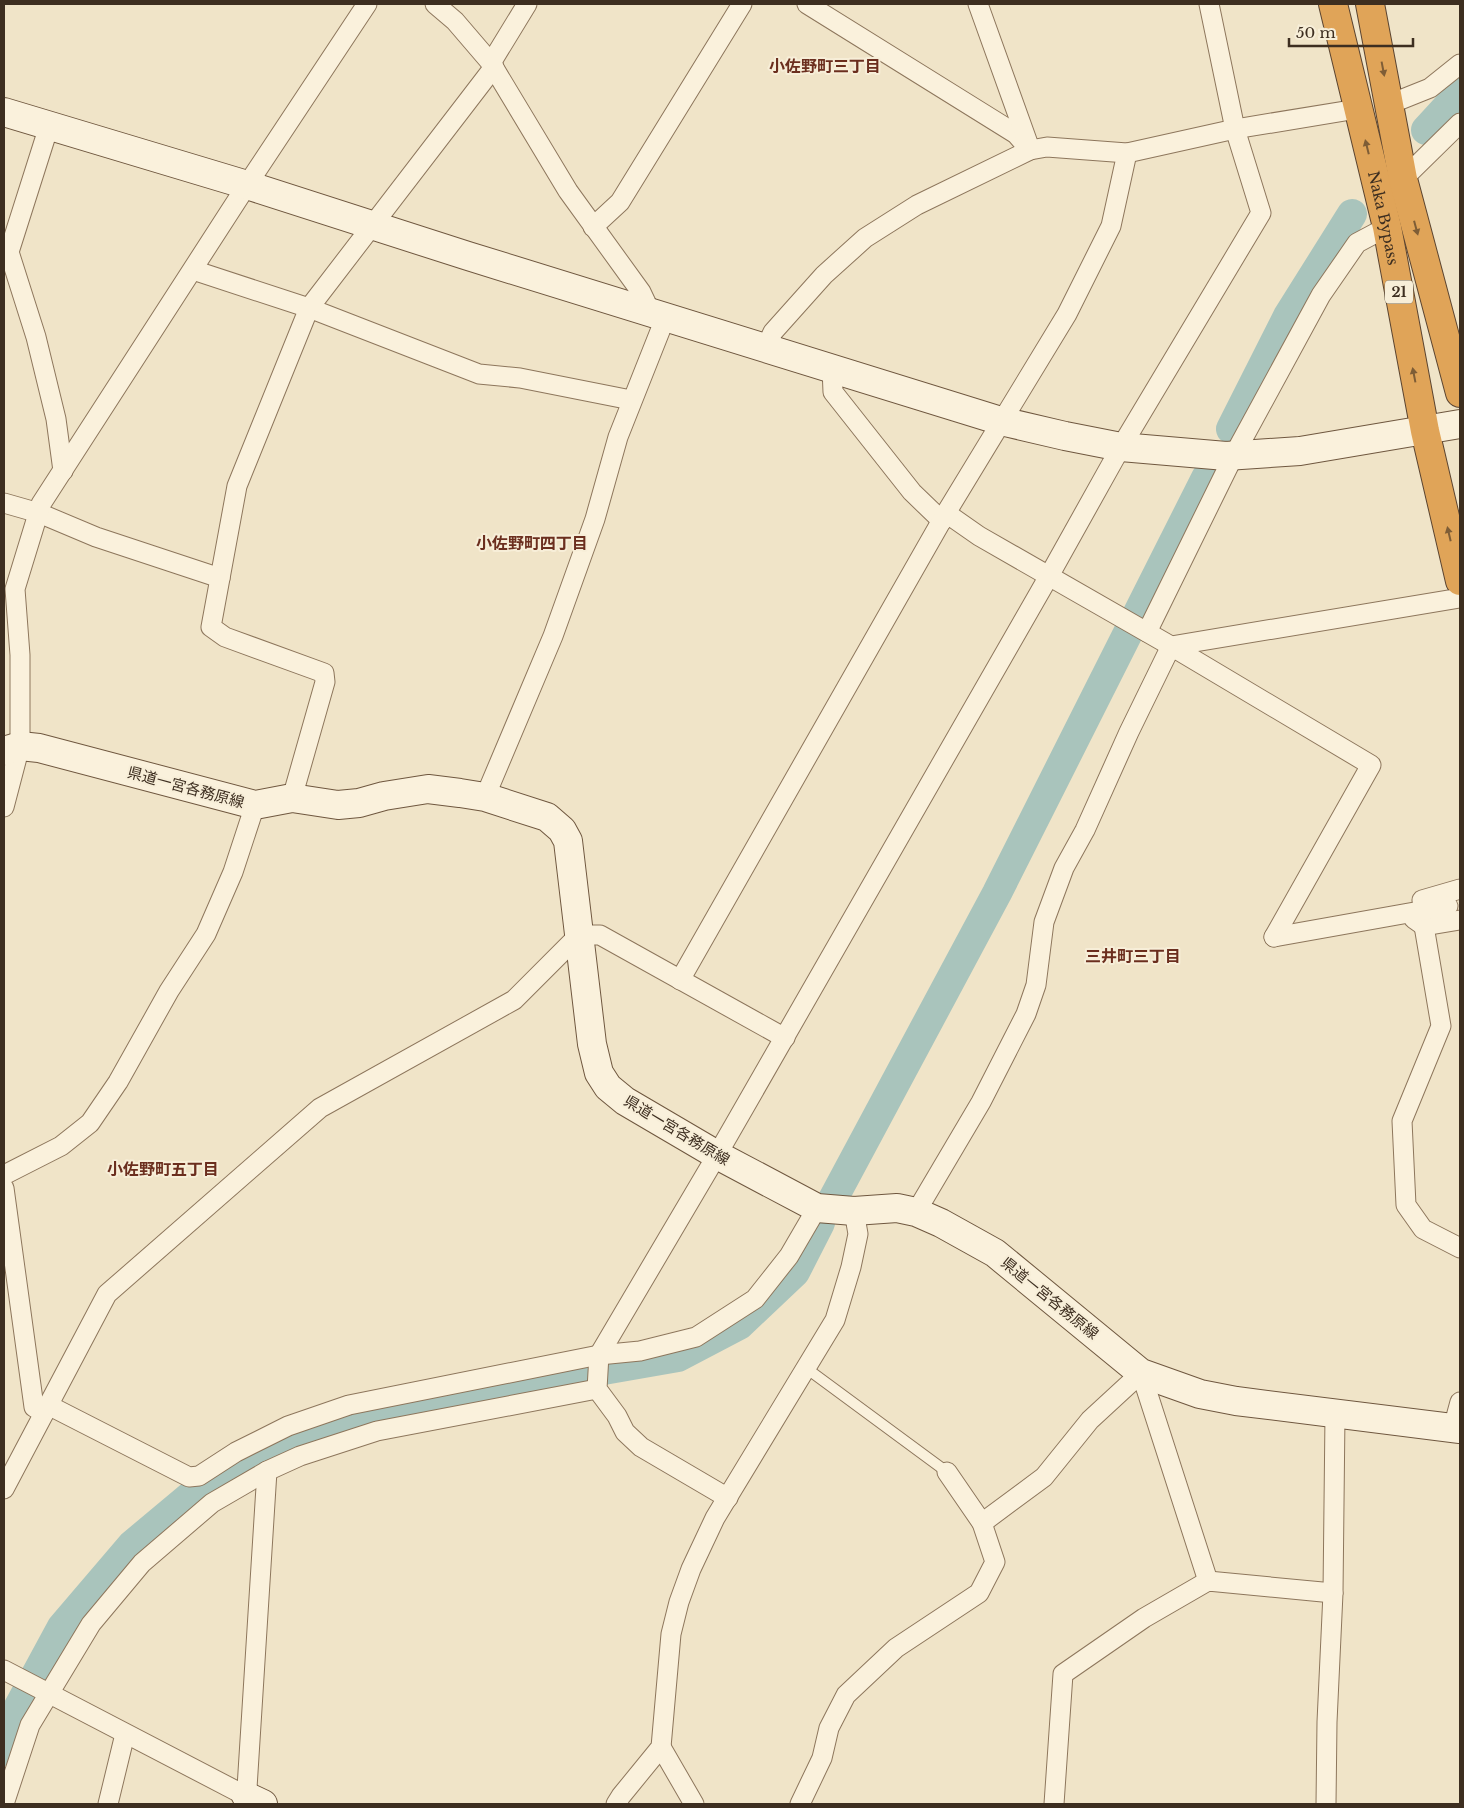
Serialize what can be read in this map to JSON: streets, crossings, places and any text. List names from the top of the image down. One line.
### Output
{"streets":{"highway":["Naka Bypass","21"],"main road":["県道一宮各務原線"]},"districts":["小佐野町三丁目","小佐野町四丁目","三井町三丁目","小佐野町五丁目"],"scale_bar":"50 m"}
